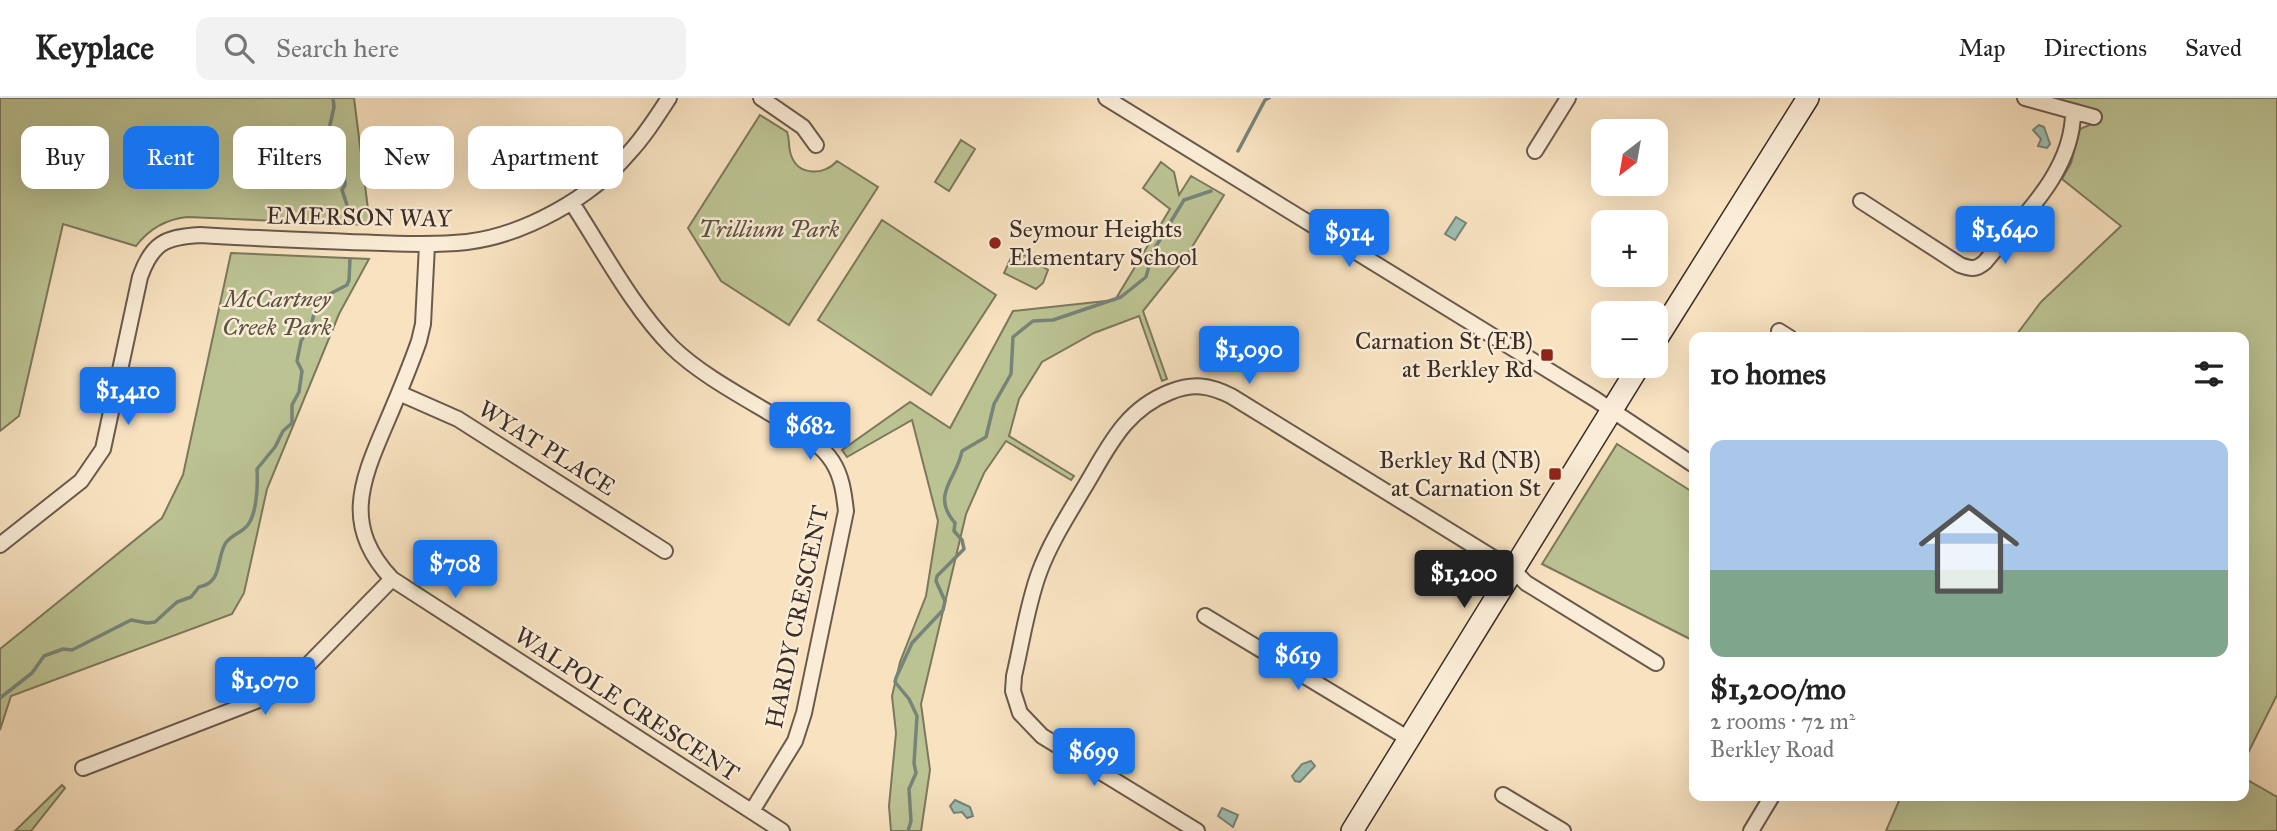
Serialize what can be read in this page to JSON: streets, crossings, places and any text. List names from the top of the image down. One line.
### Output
{"streets":{"street":["EMERSON WAY","WYAT PLACE","HARDY CRESCENT","WALPOLE CRESCENT"]},"crossings":[["EMERSON WAY","HARDY CRESCENT"],["EMERSON WAY","WALPOLE CRESCENT"],["WYAT PLACE","WALPOLE CRESCENT"],["HARDY CRESCENT","WALPOLE CRESCENT"]],"parks":["Trillium Park","McCartney Creek Park"],"places":{"other":["Seymour Heights Elementary School"],"transit":["Carnation St (EB) at Berkley Rd","Berkley Rd (NB) at Carnation St"]},"north":"bottom left","page":{"header":"Keyplace","search":"Search here","nav":["Map","Directions","Saved"],"map_buttons":["+","−"],"chip":["Buy","Rent","Filters","New","Apartment"],"price":["$1,640","$914","$1,090","$1,410","$682","$708","$1,200","$619","$1,070","$699"],"heading":"10 homes","list":[{"name":"$1,200/mo","note":"2 rooms · 72 m² · Berkley Road"}]}}
